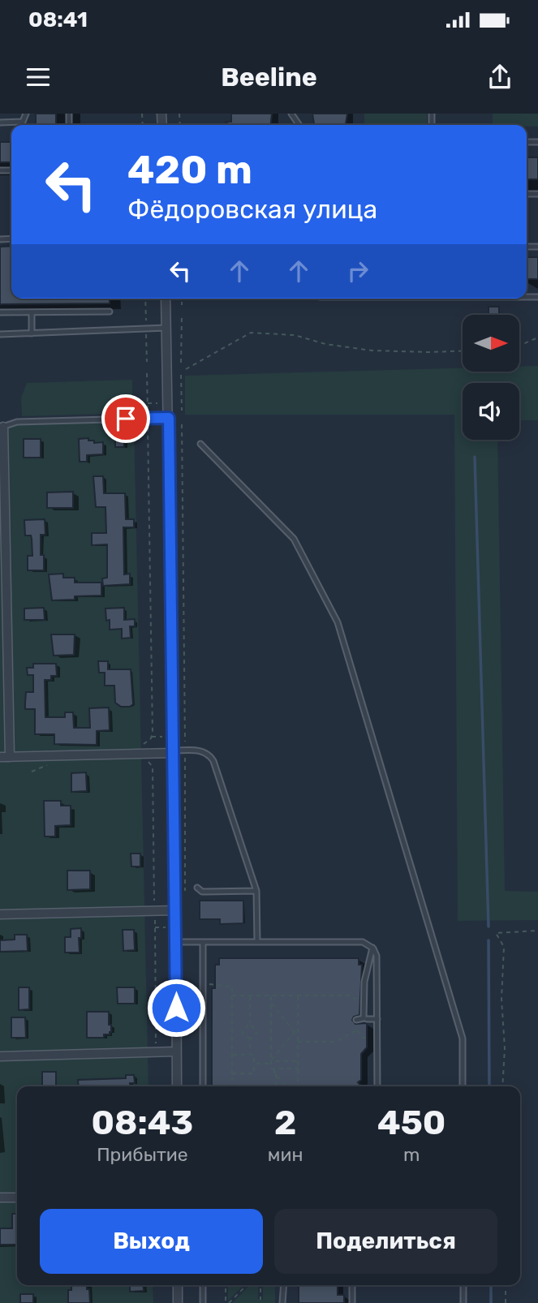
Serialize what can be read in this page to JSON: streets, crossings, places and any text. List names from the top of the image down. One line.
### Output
{"north":"right","page":{"status":"08:41","header":"Beeline","turn":["420 m","Фёдоровская улица"],"eta":["08:43","Прибытие","2","мин","450","m"],"buttons":["Выход","Поделиться"]}}
